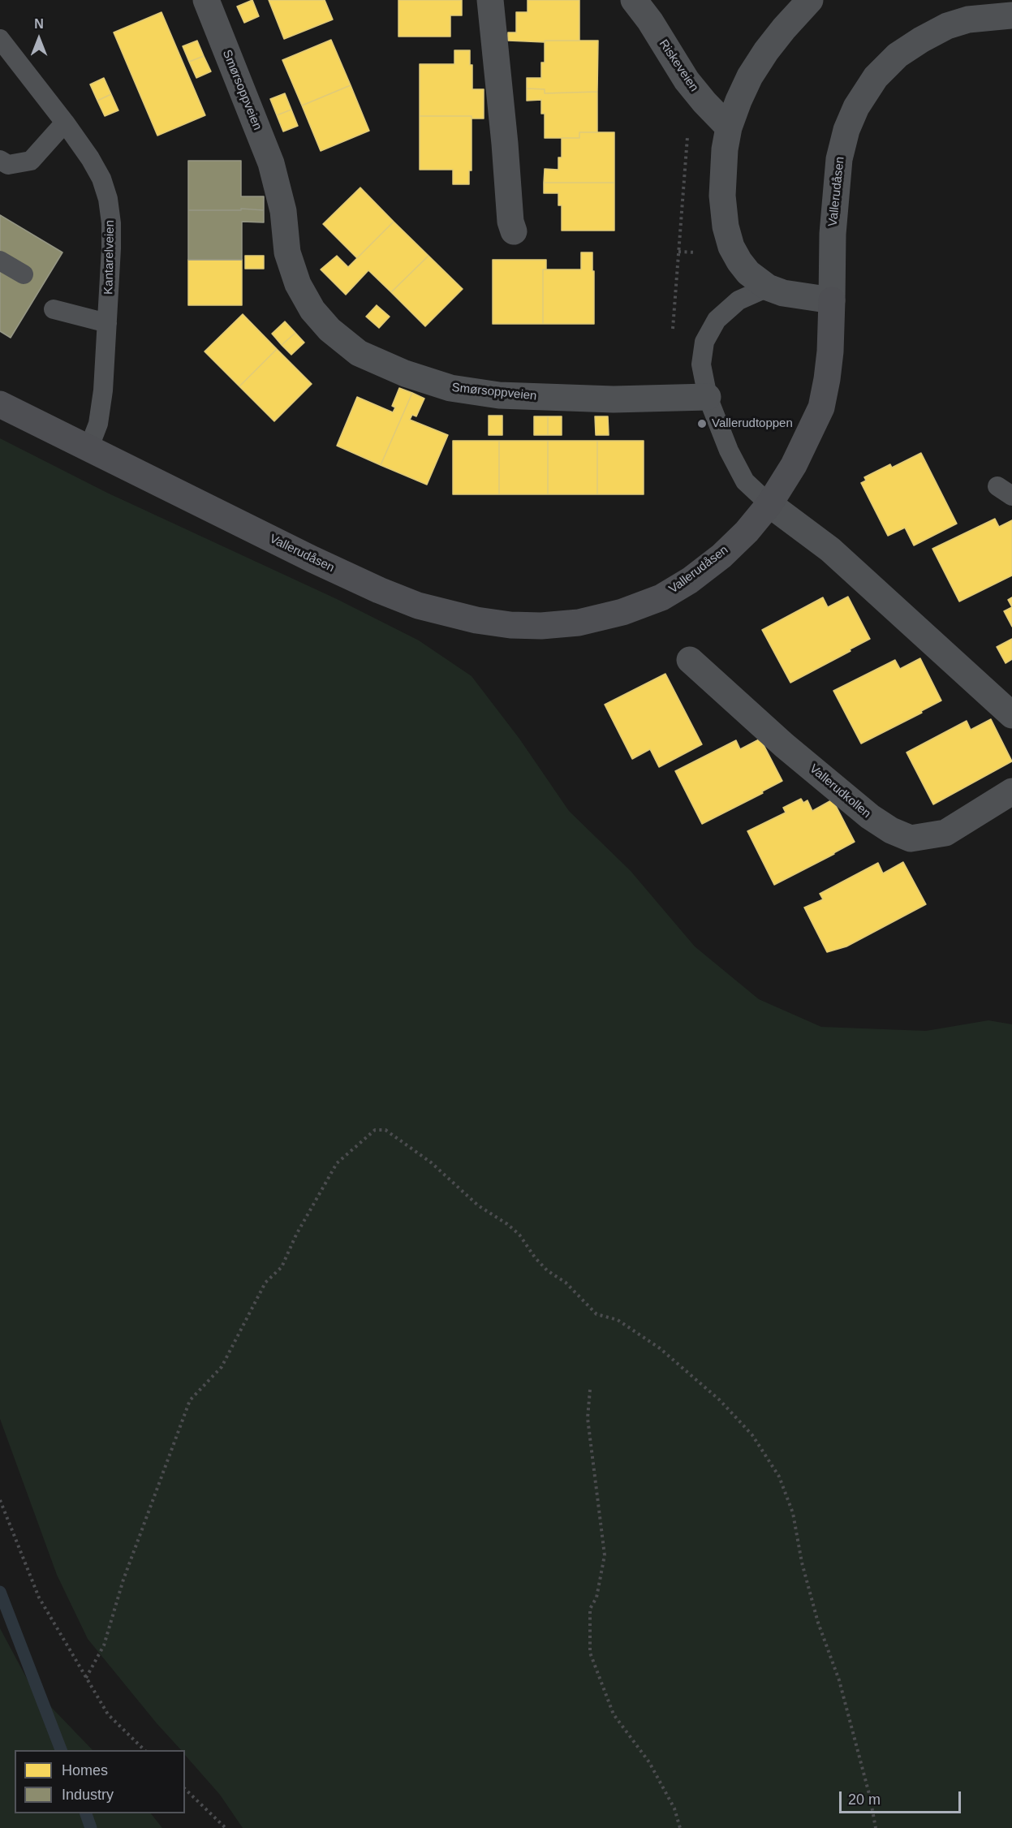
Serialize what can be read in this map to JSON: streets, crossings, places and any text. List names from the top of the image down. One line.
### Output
{"streets":{"street":["Riskeveien","Smørsoppveien","Vallerudåsen","Vallerudkollen"],"lane":["Kantarelveien"]},"crossings":[["Vallerudåsen","Kantarelveien"]],"places":["Vallerudtoppen"],"legend":["Homes","Industry"],"scale_bar":"20 m","north":"top"}
